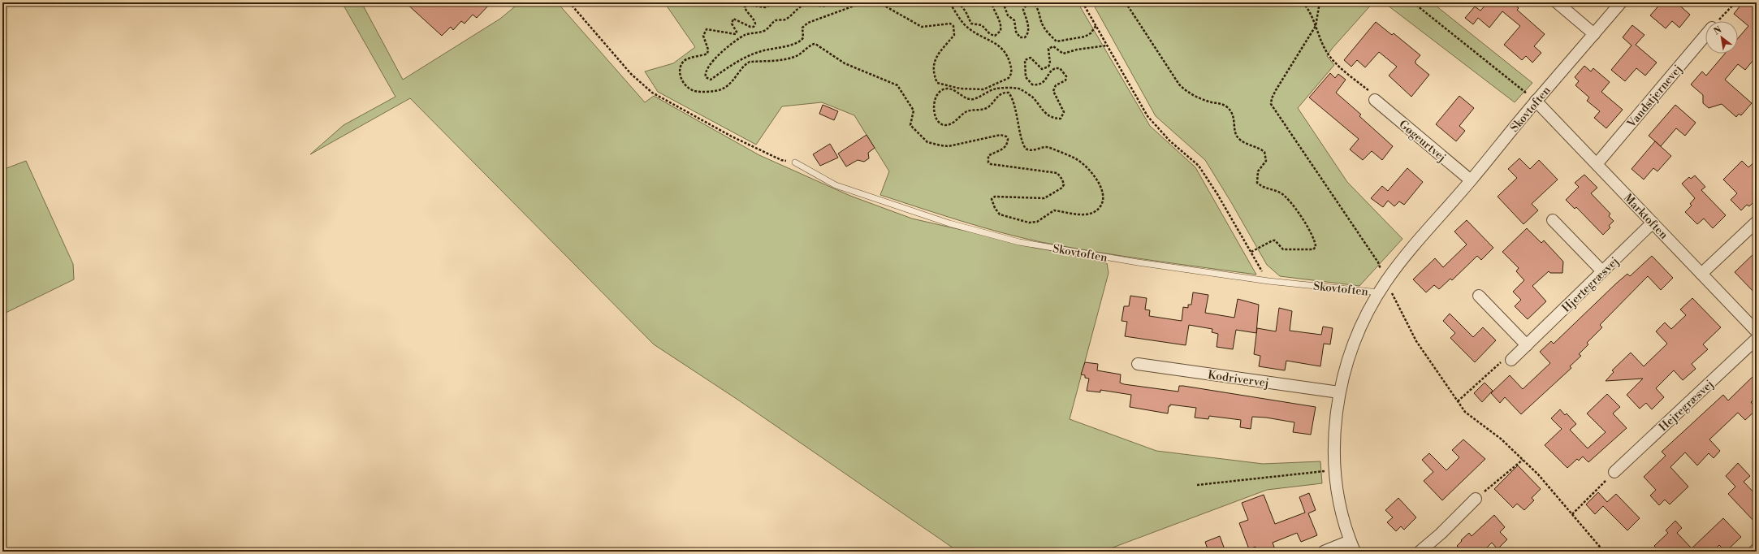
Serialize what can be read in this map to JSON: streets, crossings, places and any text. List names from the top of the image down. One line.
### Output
{"streets":{"street":["Vandstjernevej","Skovtoften","Gøgeurtvej","Marktoften","Hjertegræsvej","Kodrivervej","Hejregræsvej"]},"crossings":[["Vandstjernevej","Marktoften"],["Skovtoften","Gøgeurtvej"],["Skovtoften","Marktoften"],["Skovtoften","Kodrivervej"],["Marktoften","Hjertegræsvej"]],"north":"top left"}
